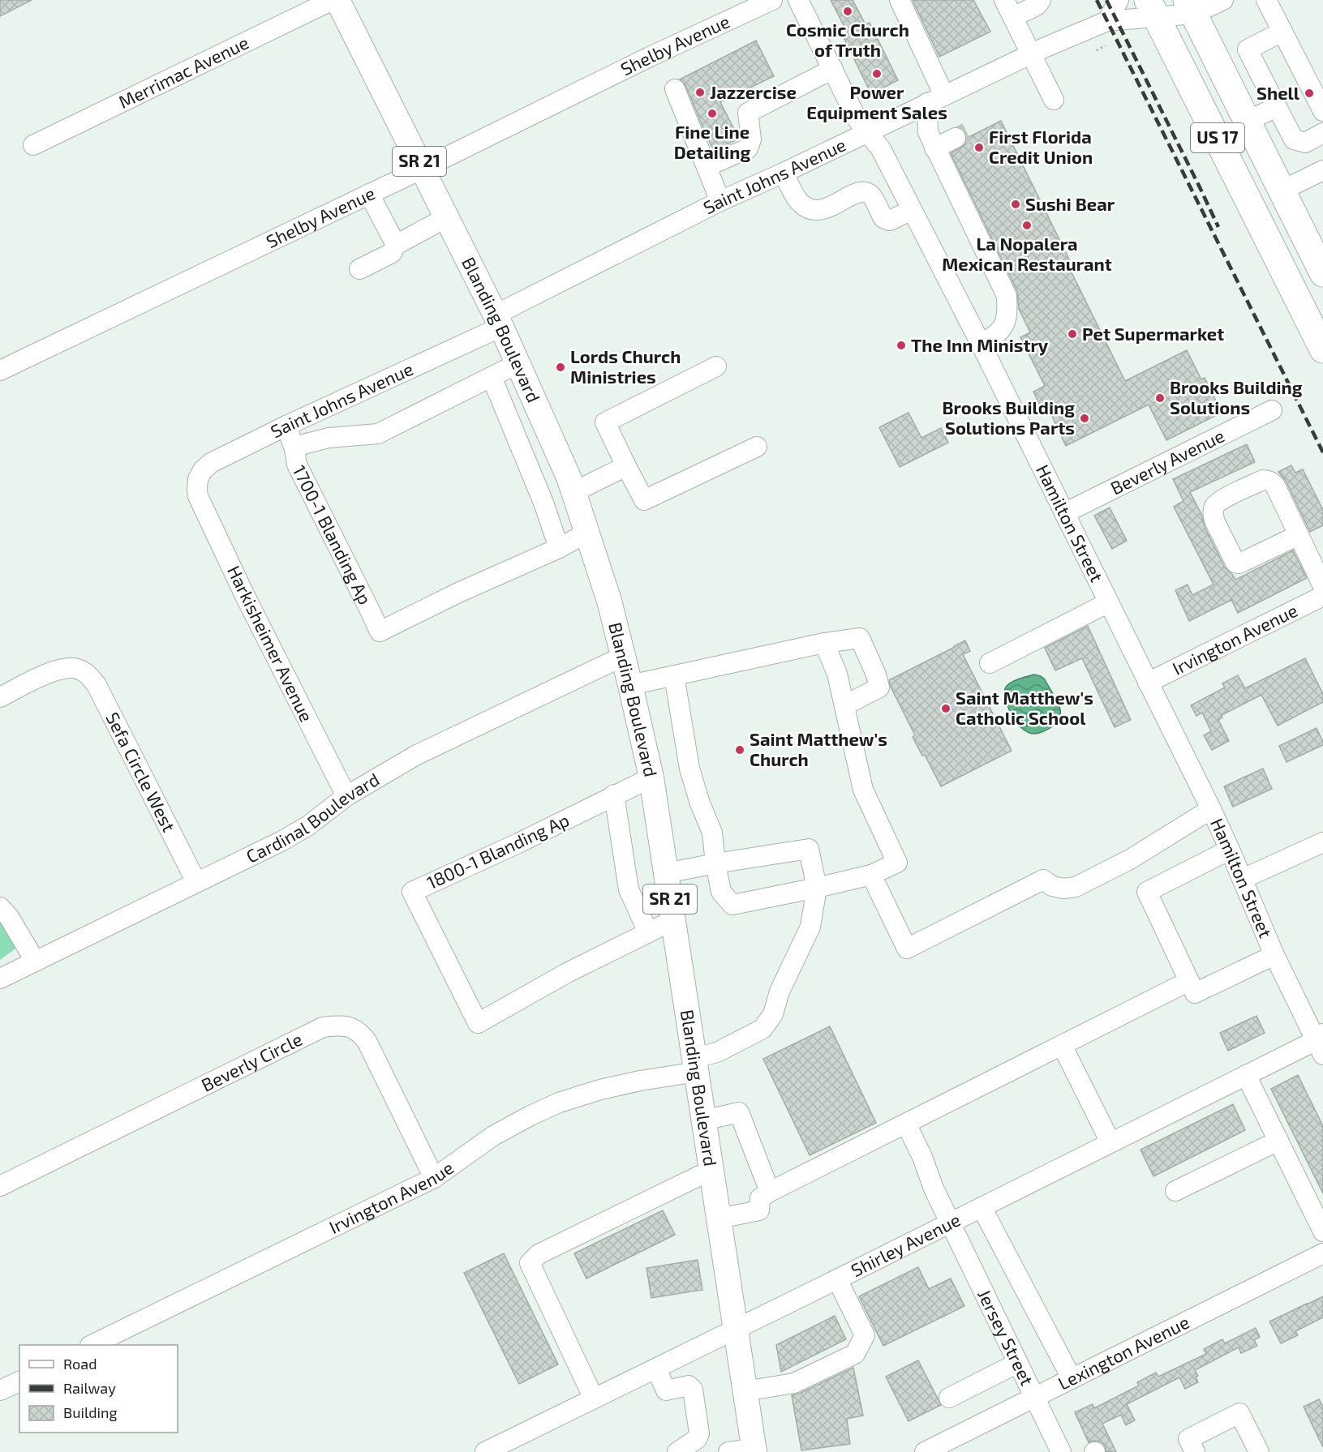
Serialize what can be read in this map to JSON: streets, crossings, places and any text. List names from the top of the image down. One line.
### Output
{"streets":{"highway":["US 17"],"main road":["SR 21","Blanding Boulevard"],"street":["Shelby Avenue","Merrimac Avenue","Saint Johns Avenue","Beverly Avenue","Hamilton Street","1700-1 Blanding Ap","Irvington Avenue","Harkisheimer Avenue","Sefa Circle West","Cardinal Boulevard","1800-1 Blanding Ap","Beverly Circle","Shirley Avenue","Jersey Street","Lexington Avenue"]},"crossings":[["Shelby Avenue","Blanding Boulevard"],["US 17","Saint Johns Avenue"],["Saint Johns Avenue","Blanding Boulevard"],["Saint Johns Avenue","Hamilton Street"],["Saint Johns Avenue","Harkisheimer Avenue"],["Blanding Boulevard","1700-1 Blanding Ap"],["Blanding Boulevard","Irvington Avenue"],["Blanding Boulevard","Cardinal Boulevard"],["Blanding Boulevard","1800-1 Blanding Ap"],["Blanding Boulevard","Shirley Avenue"],["Beverly Avenue","Hamilton Street"],["Hamilton Street","Irvington Avenue"],["Hamilton Street","Shirley Avenue"],["Irvington Avenue","Beverly Circle"],["Harkisheimer Avenue","Cardinal Boulevard"],["Sefa Circle West","Cardinal Boulevard"],["Shirley Avenue","Jersey Street"],["Jersey Street","Lexington Avenue"]],"places":["Cosmic Church of Truth","Power Equipment Sales","Jazzercise","Shell","Fine Line Detailing","First Florida Credit Union","Sushi Bear","La Nopalera Mexican Restaurant","Pet Supermarket","The Inn Ministry","Lords Church Ministries","Brooks Building Solutions","Brooks Building Solutions Parts","Saint Matthew's Catholic School","Saint Matthew's Church"],"legend":["Road","Railway","Building"]}
